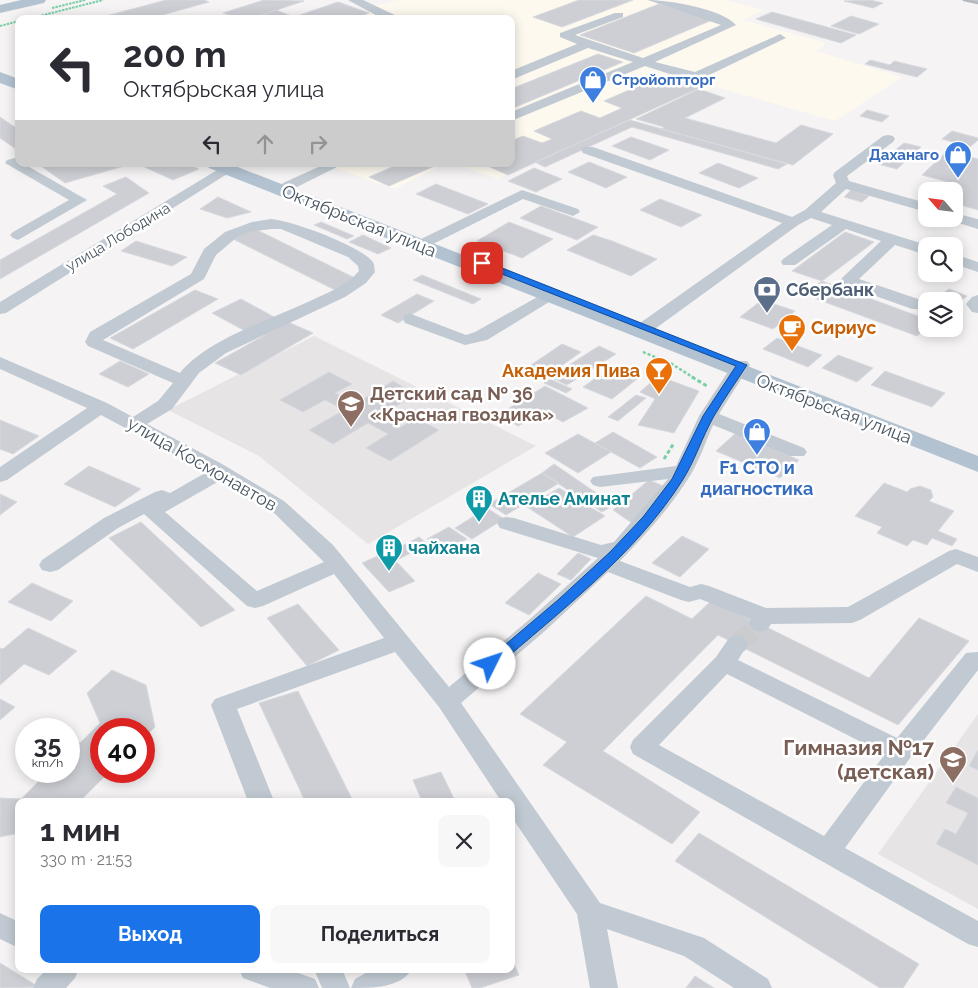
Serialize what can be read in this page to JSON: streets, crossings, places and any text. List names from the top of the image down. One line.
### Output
{"streets":{"main road":["Октябрьская улица"],"street":["улица Лободина","улица Космонавтов"]},"places":{"shop":["Стройоптторг","Даханаго","F1 СТО и диагностика"],"bank":["Сбербанк"],"cafe":["Сириус"],"bar":["Академия Пива"],"school or university":["Детский сад № 36 «Красная гвоздика»","Гимназия №17 (детская)"],"building":["Ателье Аминат","чайхана"]},"north":"top left","page":{"turn":["200 m","Октябрьская улица"],"speed":"35 km/h","limit":"40","heading":["1 мин","330 m · 21:53"],"buttons":["Выход","Поделиться"]}}
